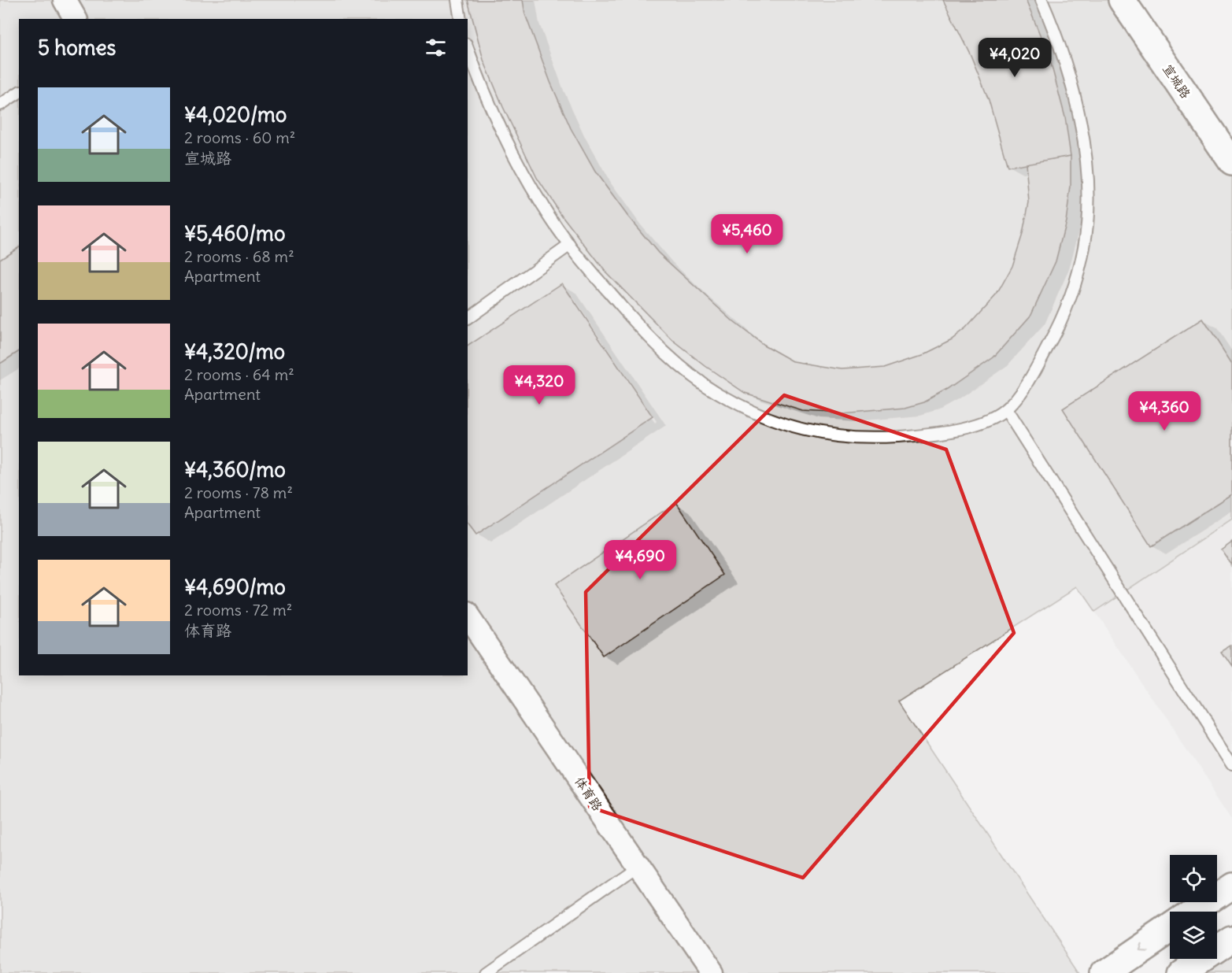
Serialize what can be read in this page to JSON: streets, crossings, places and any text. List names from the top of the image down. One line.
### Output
{"streets":{"main road":["宣城路"],"street":["体育路"]},"page":{"heading":"5 homes","price":["¥4,020","¥5,460","¥4,320","¥4,360","¥4,690"],"list":[{"name":"¥4,020/mo","note":"2 rooms · 60 m² · 宣城路"},{"name":"¥5,460/mo","note":"2 rooms · 68 m² · Apartment"},{"name":"¥4,320/mo","note":"2 rooms · 64 m² · Apartment"},{"name":"¥4,360/mo","note":"2 rooms · 78 m² · Apartment"},{"name":"¥4,690/mo","note":"2 rooms · 72 m² · 体育路"}]}}
